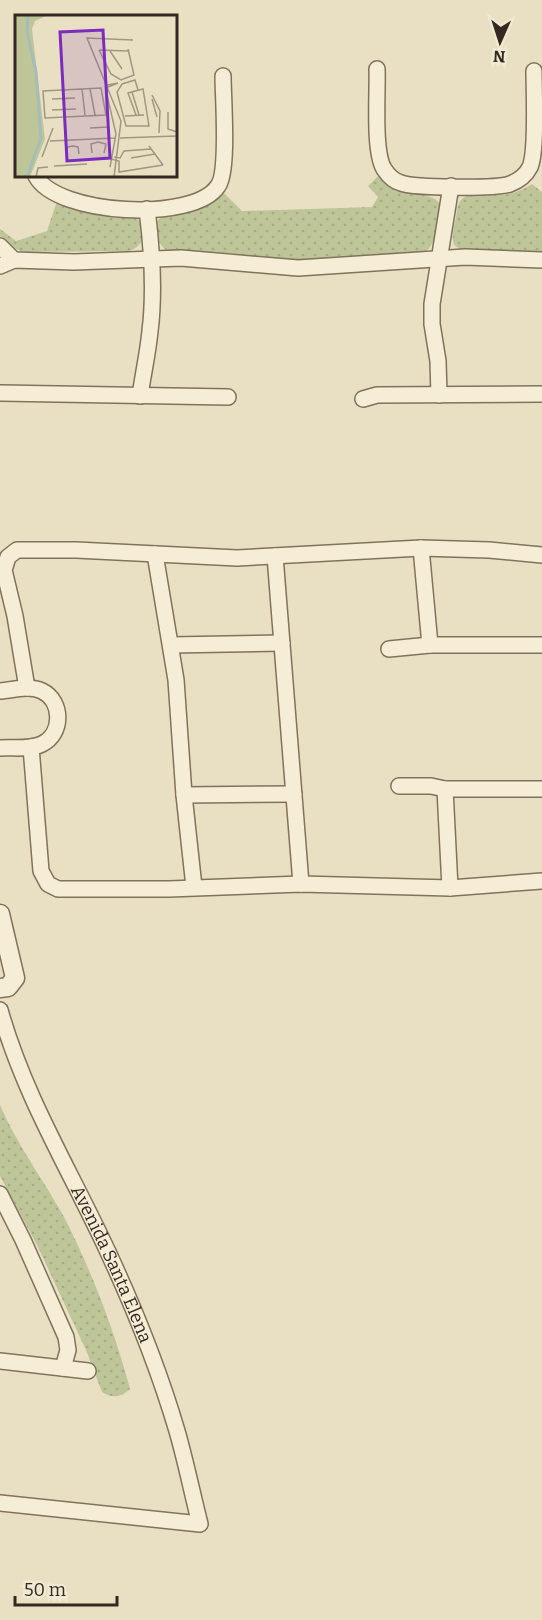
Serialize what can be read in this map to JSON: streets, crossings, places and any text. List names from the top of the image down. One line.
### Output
{"streets":{"street":["Avenida Santa Elena"]},"scale_bar":"50 m","north":"bottom"}
